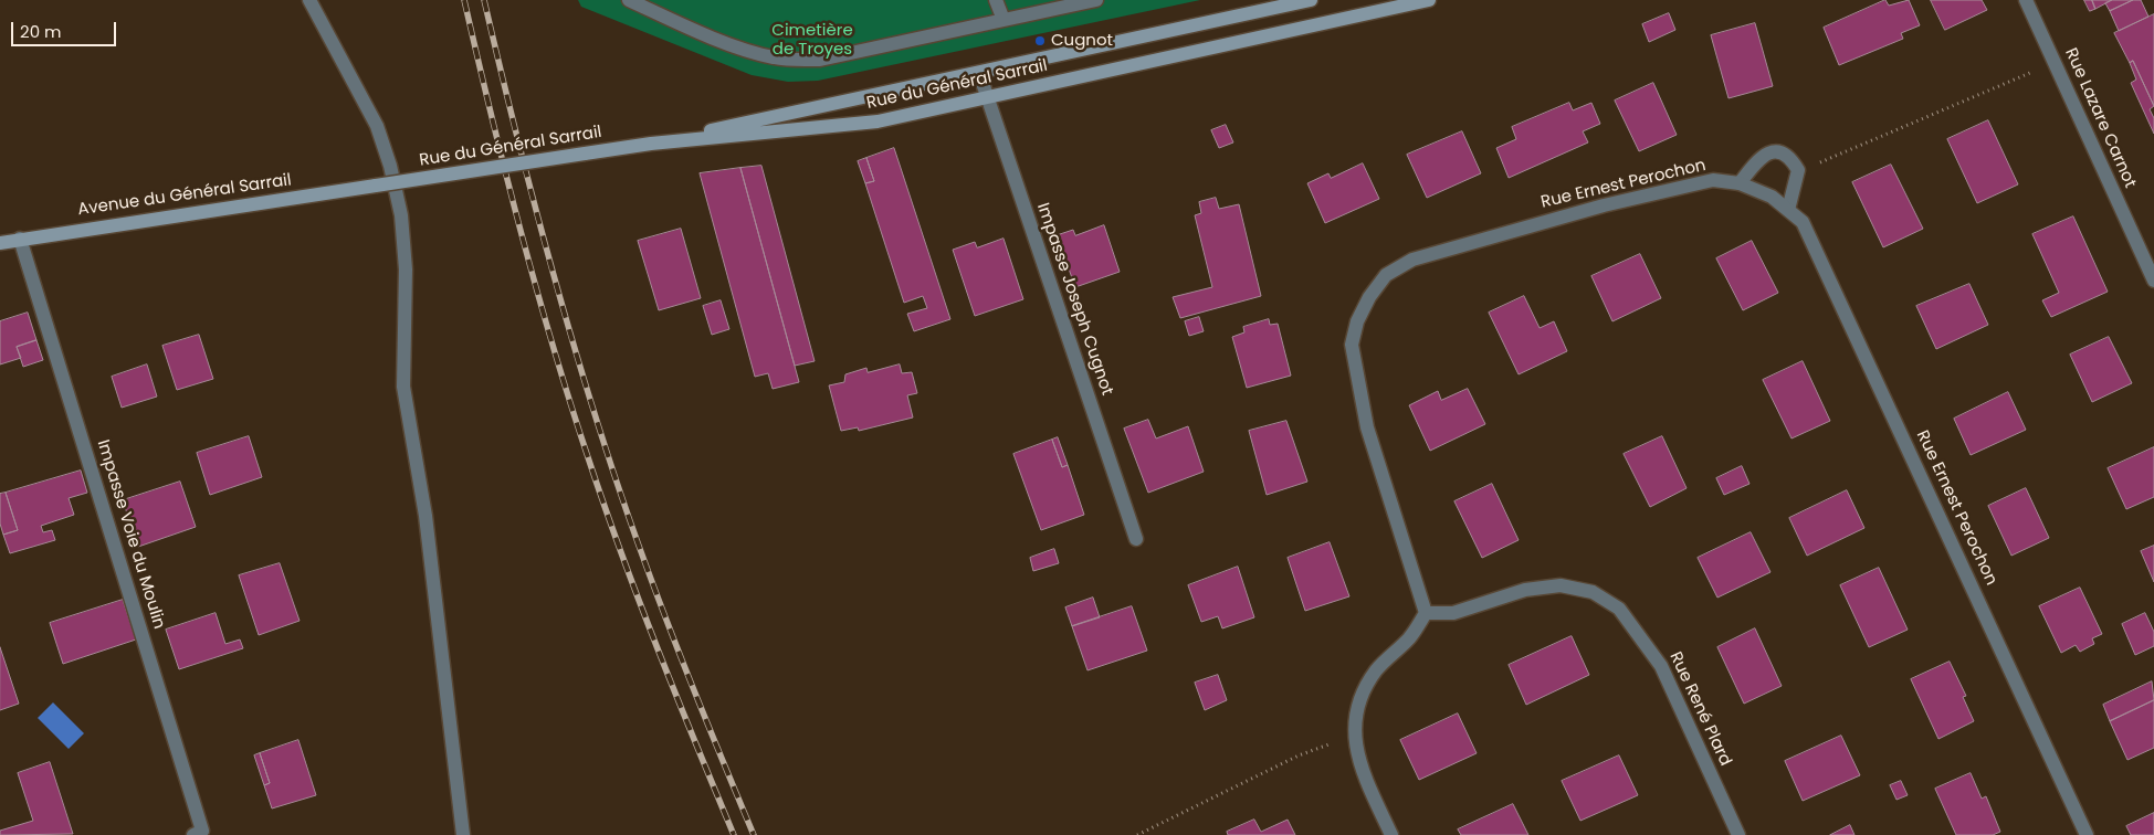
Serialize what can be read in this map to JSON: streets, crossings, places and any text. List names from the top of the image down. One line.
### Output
{"streets":{"street":["Rue du Général Sarrail","Rue Lazare Carnot","Rue Ernest Perochon","Avenue du Général Sarrail","Impasse Joseph Cugnot","Impasse Voie du Moulin","Rue René Plard"]},"crossings":[["Rue du Général Sarrail","Avenue du Général Sarrail"],["Rue du Général Sarrail","Impasse Joseph Cugnot"],["Rue Ernest Perochon","Rue René Plard"],["Avenue du Général Sarrail","Impasse Voie du Moulin"]],"parks":["Cimetière de Troyes"],"places":["Cugnot"],"scale_bar":"20 m"}
